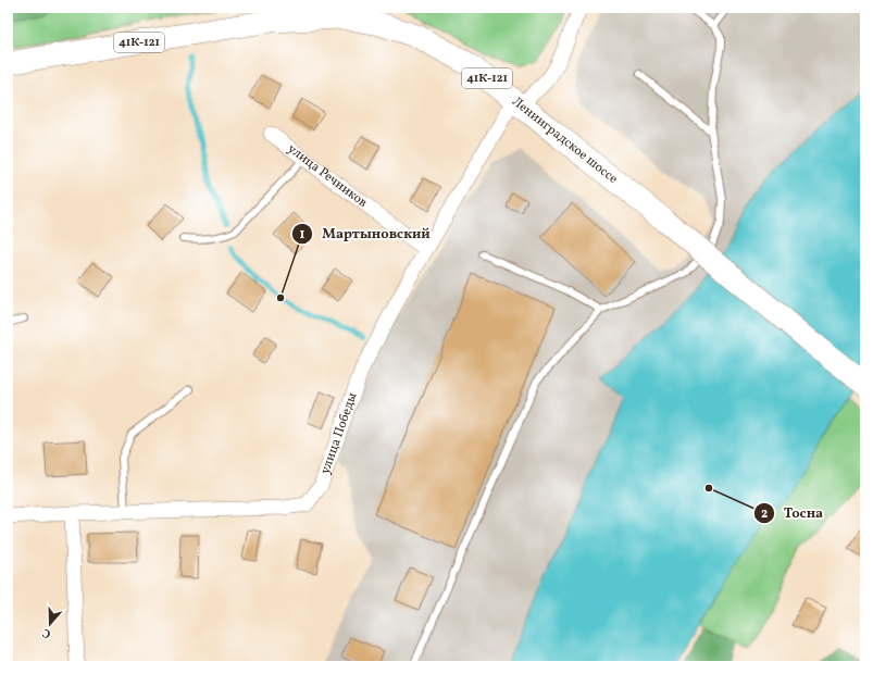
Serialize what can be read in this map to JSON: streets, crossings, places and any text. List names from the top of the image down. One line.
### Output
{"streets":{"main road":["41К-121","Ленинградское шоссе"],"street":["улица Речников","улица Победы"]},"crossings":[["Ленинградское шоссе","улица Победы"],["улица Речников","улица Победы"]],"places":["Мартыновский","Тосна"],"north":"bottom"}
